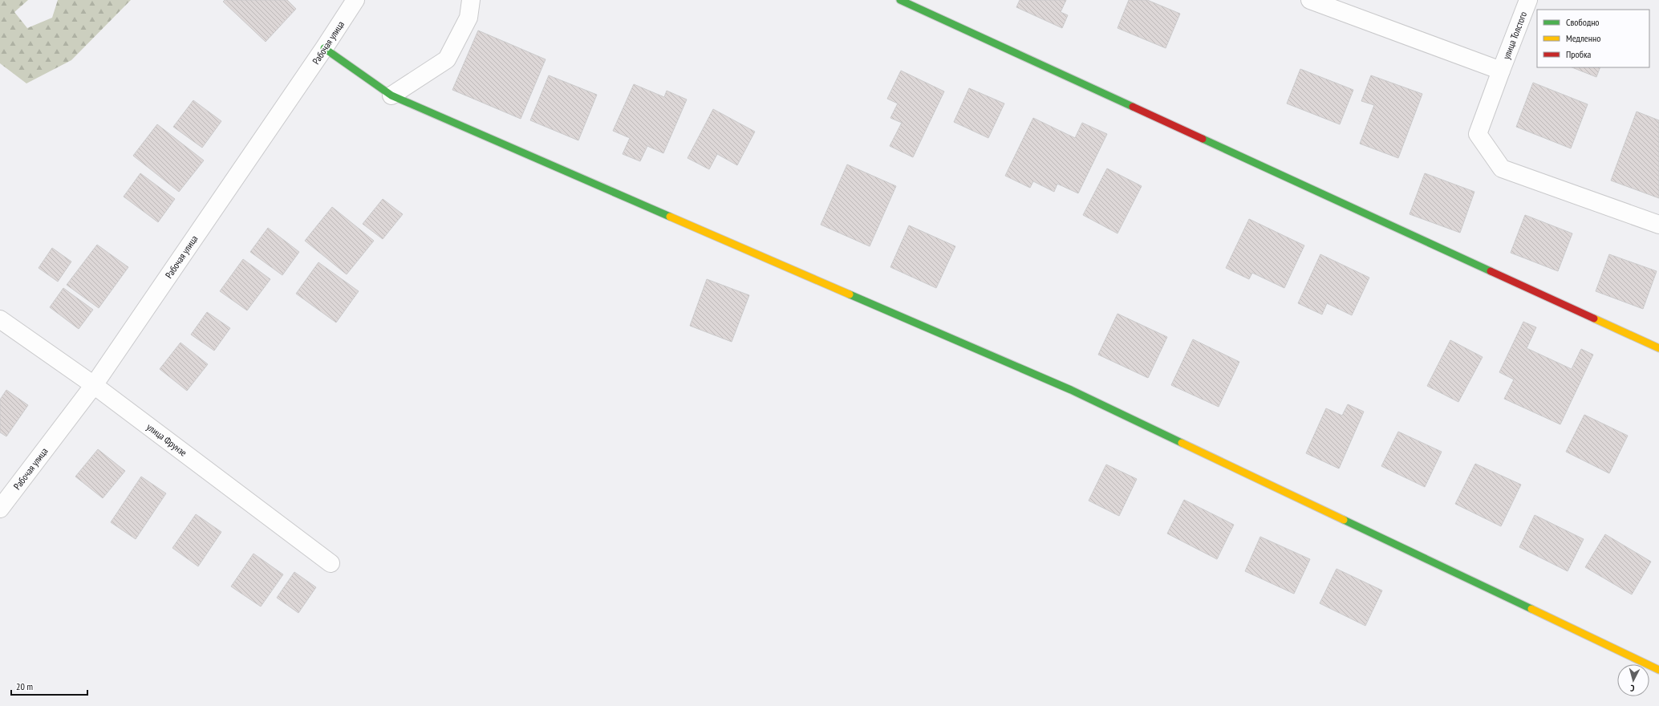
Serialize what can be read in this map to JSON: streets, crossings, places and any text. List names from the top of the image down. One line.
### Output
{"streets":{"street":["улица Толстого","Рабочая улица","улица Фрунзе"]},"crossings":[["Рабочая улица","улица Фрунзе"]],"legend":["Свободно","Медленно","Пробка"],"scale_bar":"20 m","north":"bottom"}
